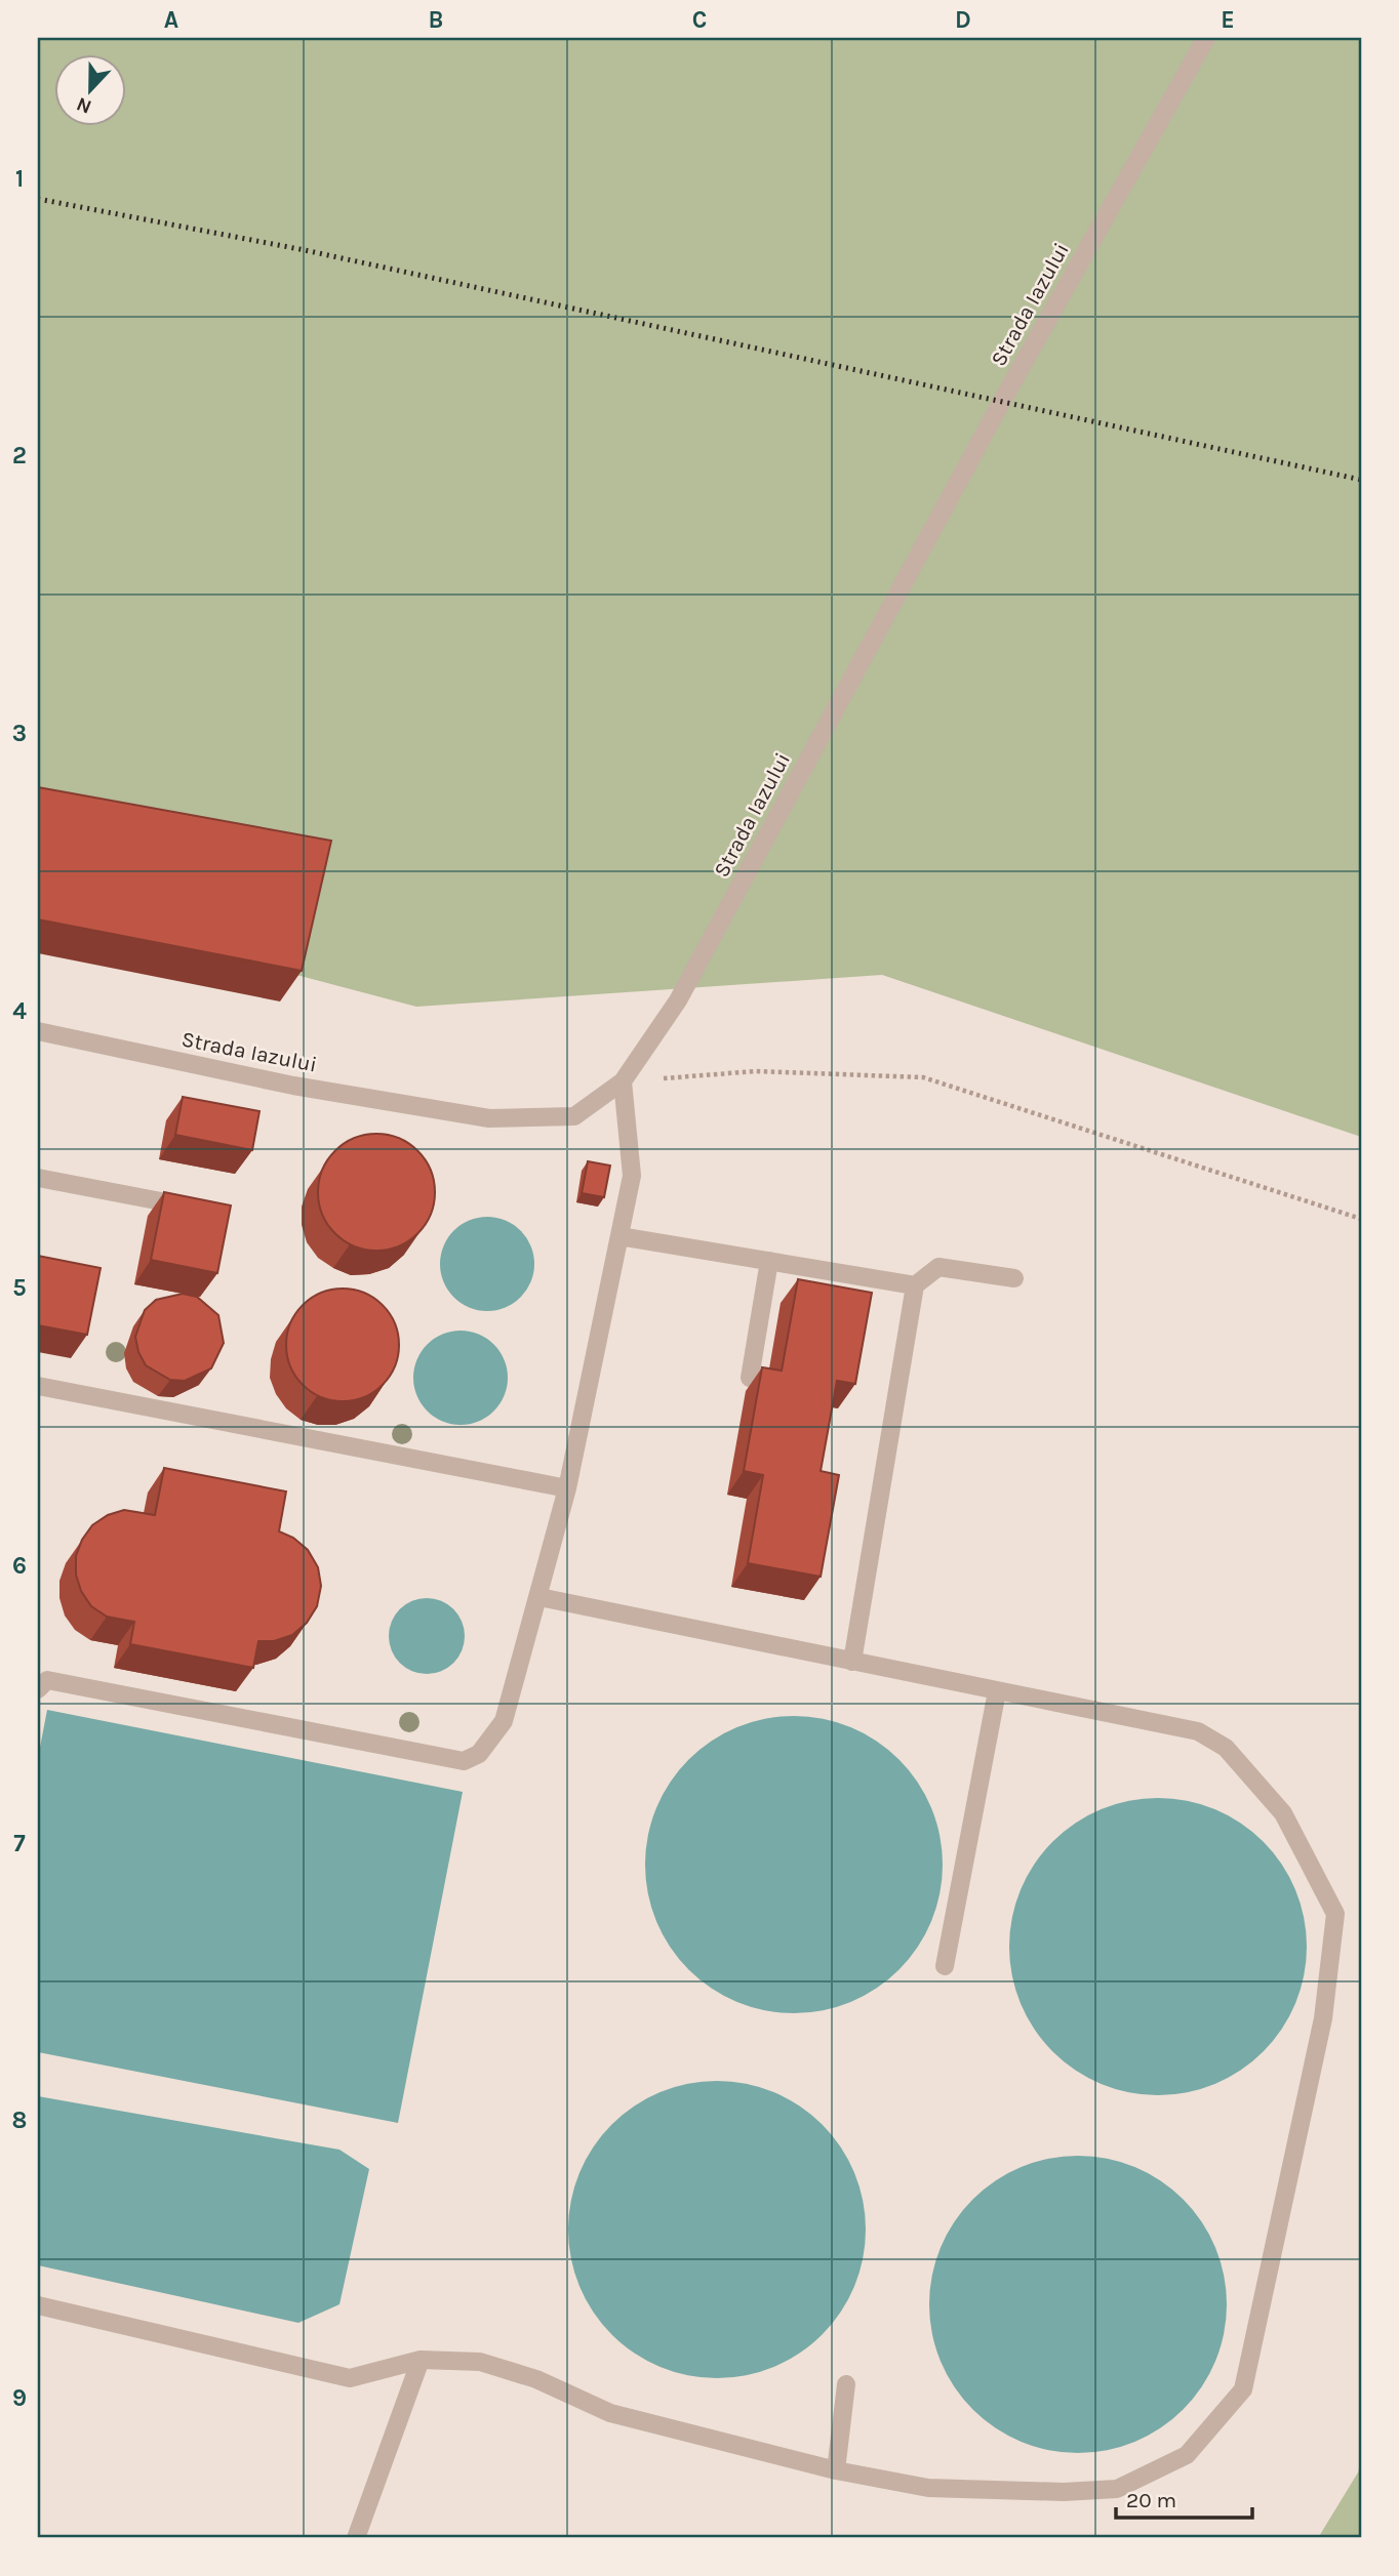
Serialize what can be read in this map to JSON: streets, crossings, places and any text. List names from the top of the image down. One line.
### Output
{"streets":{"lane":["Strada Iazului"]},"scale_bar":"20 m","north":"bottom","grid":{"columns":["A","B","C","D","E"],"rows":["1","2","3","4","5","6","7","8","9"]}}
